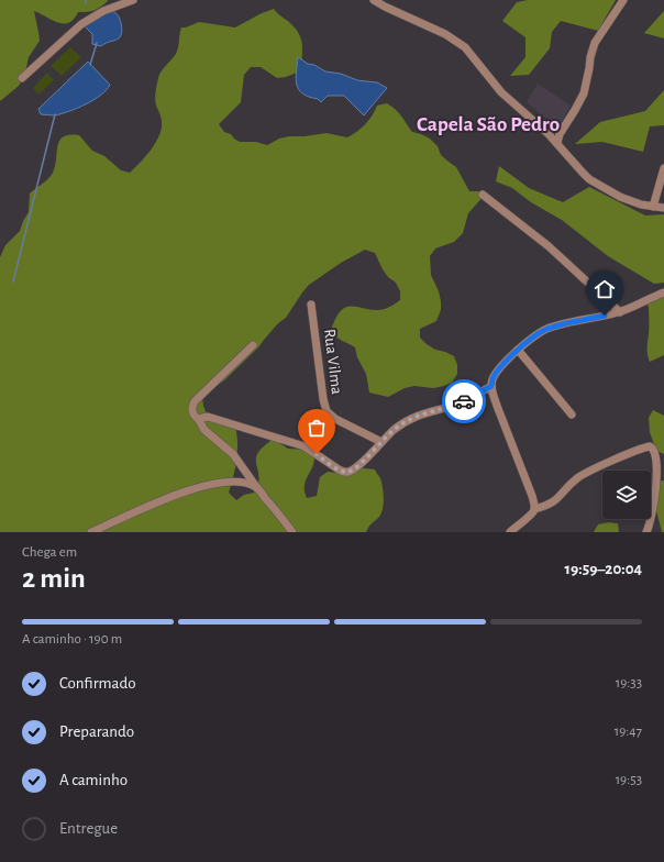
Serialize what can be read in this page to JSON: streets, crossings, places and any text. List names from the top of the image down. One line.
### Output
{"streets":{"street":["Rua Vilma"]},"districts":["Capela São Pedro"],"page":{"heading":["2 min","Chega em","19:59–20:04"],"bar":"A caminho · 190 m","list":[["Confirmado","19:33"],["Preparando","19:47"],["A caminho","19:53"],"Entregue"]}}
